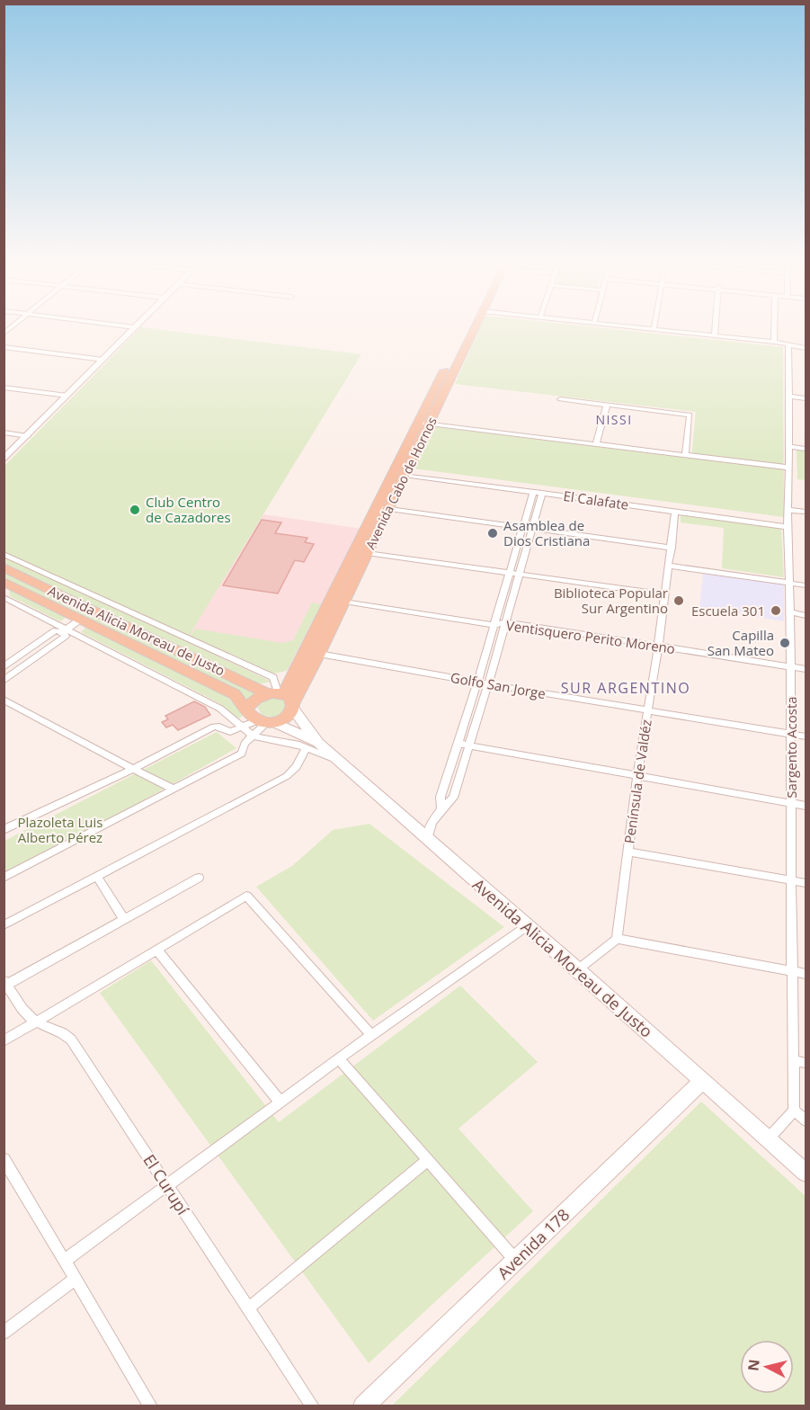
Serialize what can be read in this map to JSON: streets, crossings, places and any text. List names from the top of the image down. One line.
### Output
{"streets":{"main road":["Avenida Cabo de Hornos","Avenida Alicia Moreau de Justo","Avenida 178"],"street":["El Calafate","Ventisquero Perito Moreno","Golfo San Jorge","Sargento Acosta","Península de Valdéz","El Curupí"]},"crossings":[["Avenida Cabo de Hornos","El Calafate"],["Avenida Cabo de Hornos","Avenida Alicia Moreau de Justo"],["Avenida Cabo de Hornos","Ventisquero Perito Moreno"],["Avenida Cabo de Hornos","Golfo San Jorge"],["El Calafate","Sargento Acosta"],["El Calafate","Península de Valdéz"],["Avenida Alicia Moreau de Justo","Avenida 178"],["Ventisquero Perito Moreno","Sargento Acosta"],["Ventisquero Perito Moreno","Península de Valdéz"],["Golfo San Jorge","Sargento Acosta"],["Golfo San Jorge","Península de Valdéz"]],"districts":["NISSI","SUR ARGENTINO"],"parks":["Plazoleta Luis Alberto Pérez"],"places":["Club Centro de Cazadores","Asamblea de Dios Cristiana","Biblioteca Popular Sur Argentino","Escuela 301","Capilla San Mateo"],"north":"left"}
